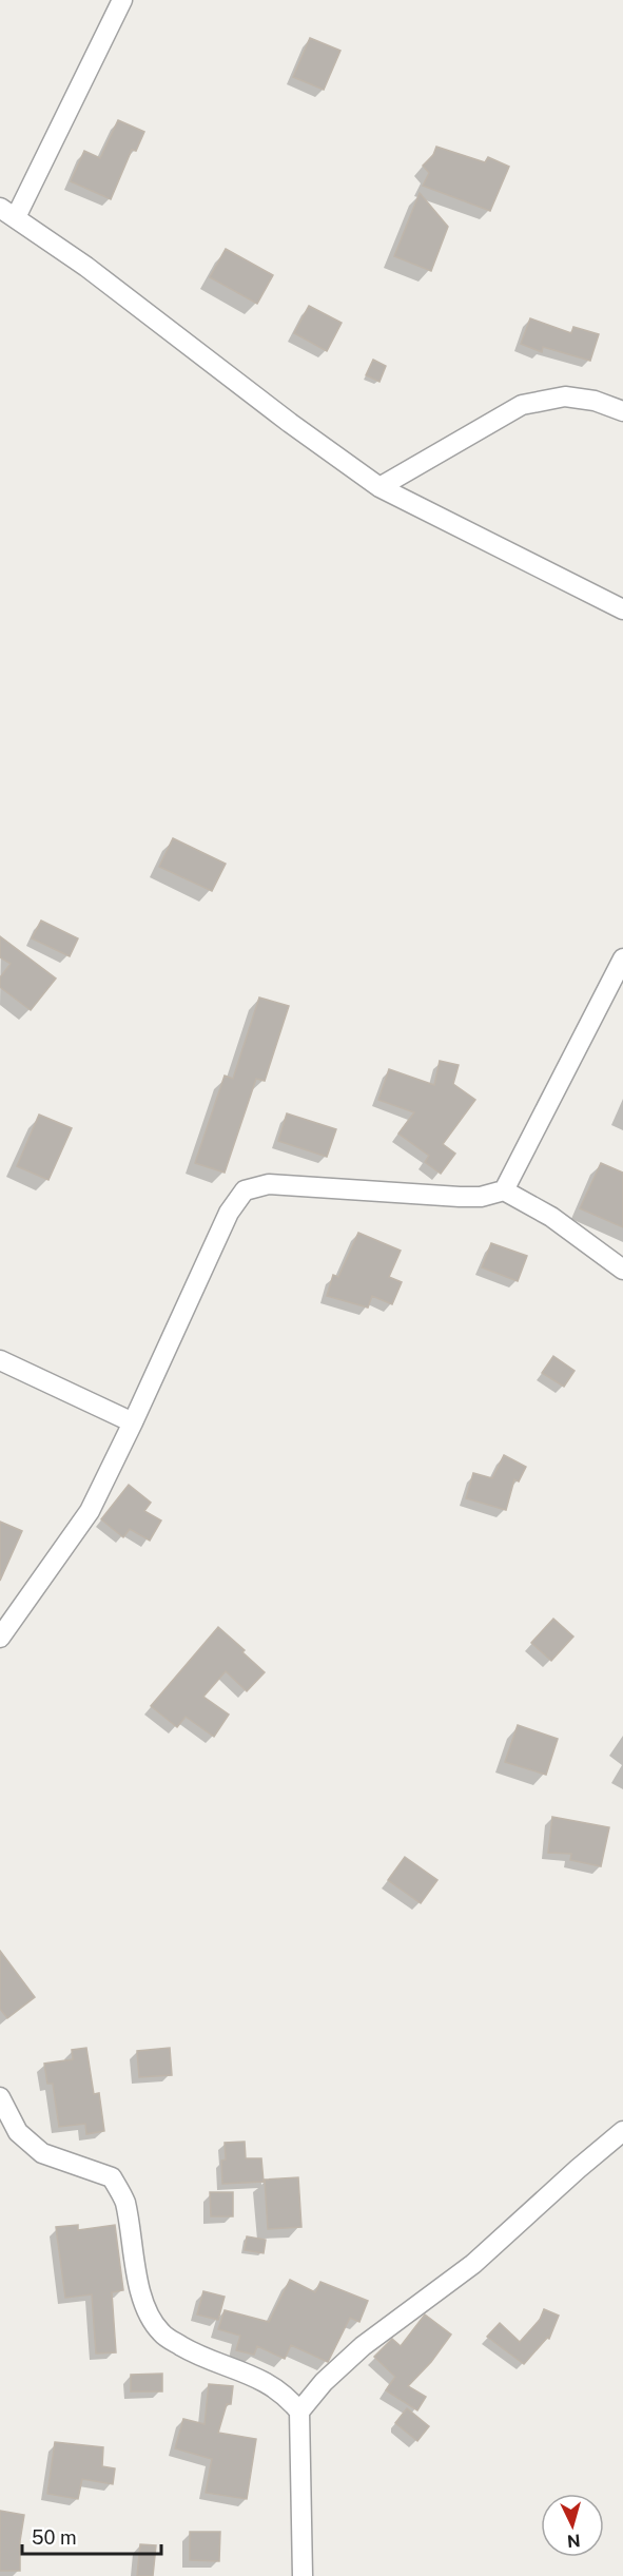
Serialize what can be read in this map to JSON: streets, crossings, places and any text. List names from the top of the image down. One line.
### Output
{"scale_bar":"50 m","north":"bottom"}
